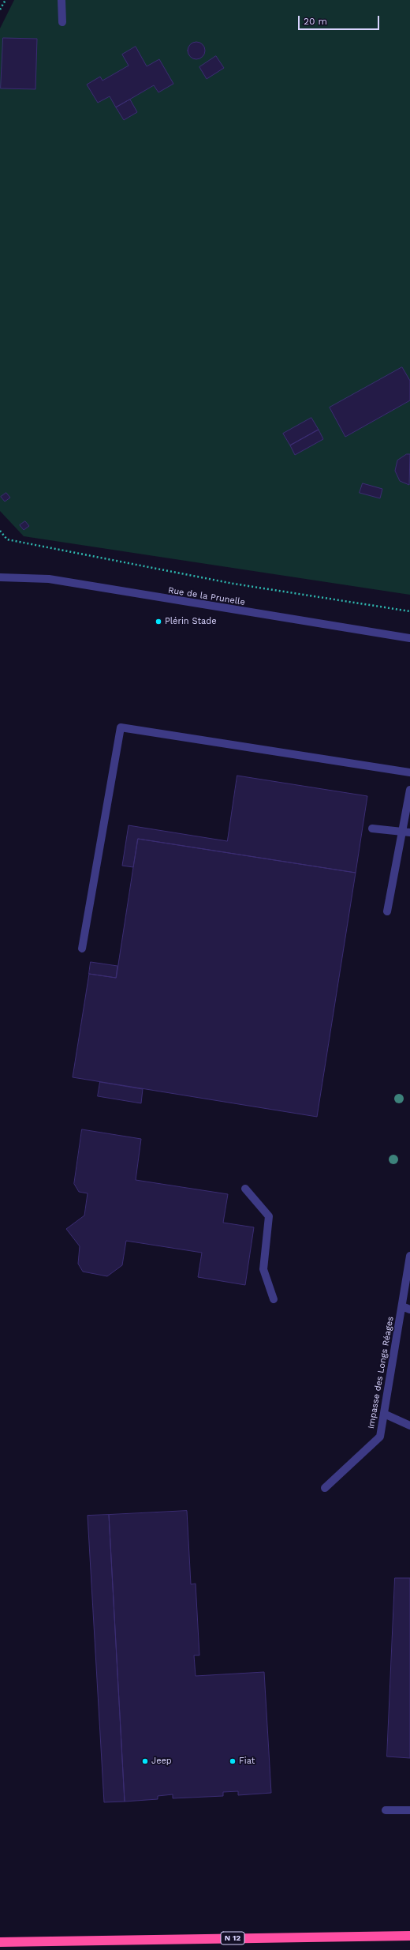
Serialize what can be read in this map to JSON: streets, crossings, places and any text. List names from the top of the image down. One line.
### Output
{"streets":{"highway":["N 12"],"street":["Rue de la Prunelle","Impasse des Longs Réages"]},"places":["Plérin Stade","Jeep","Fiat"],"scale_bar":"20 m"}
